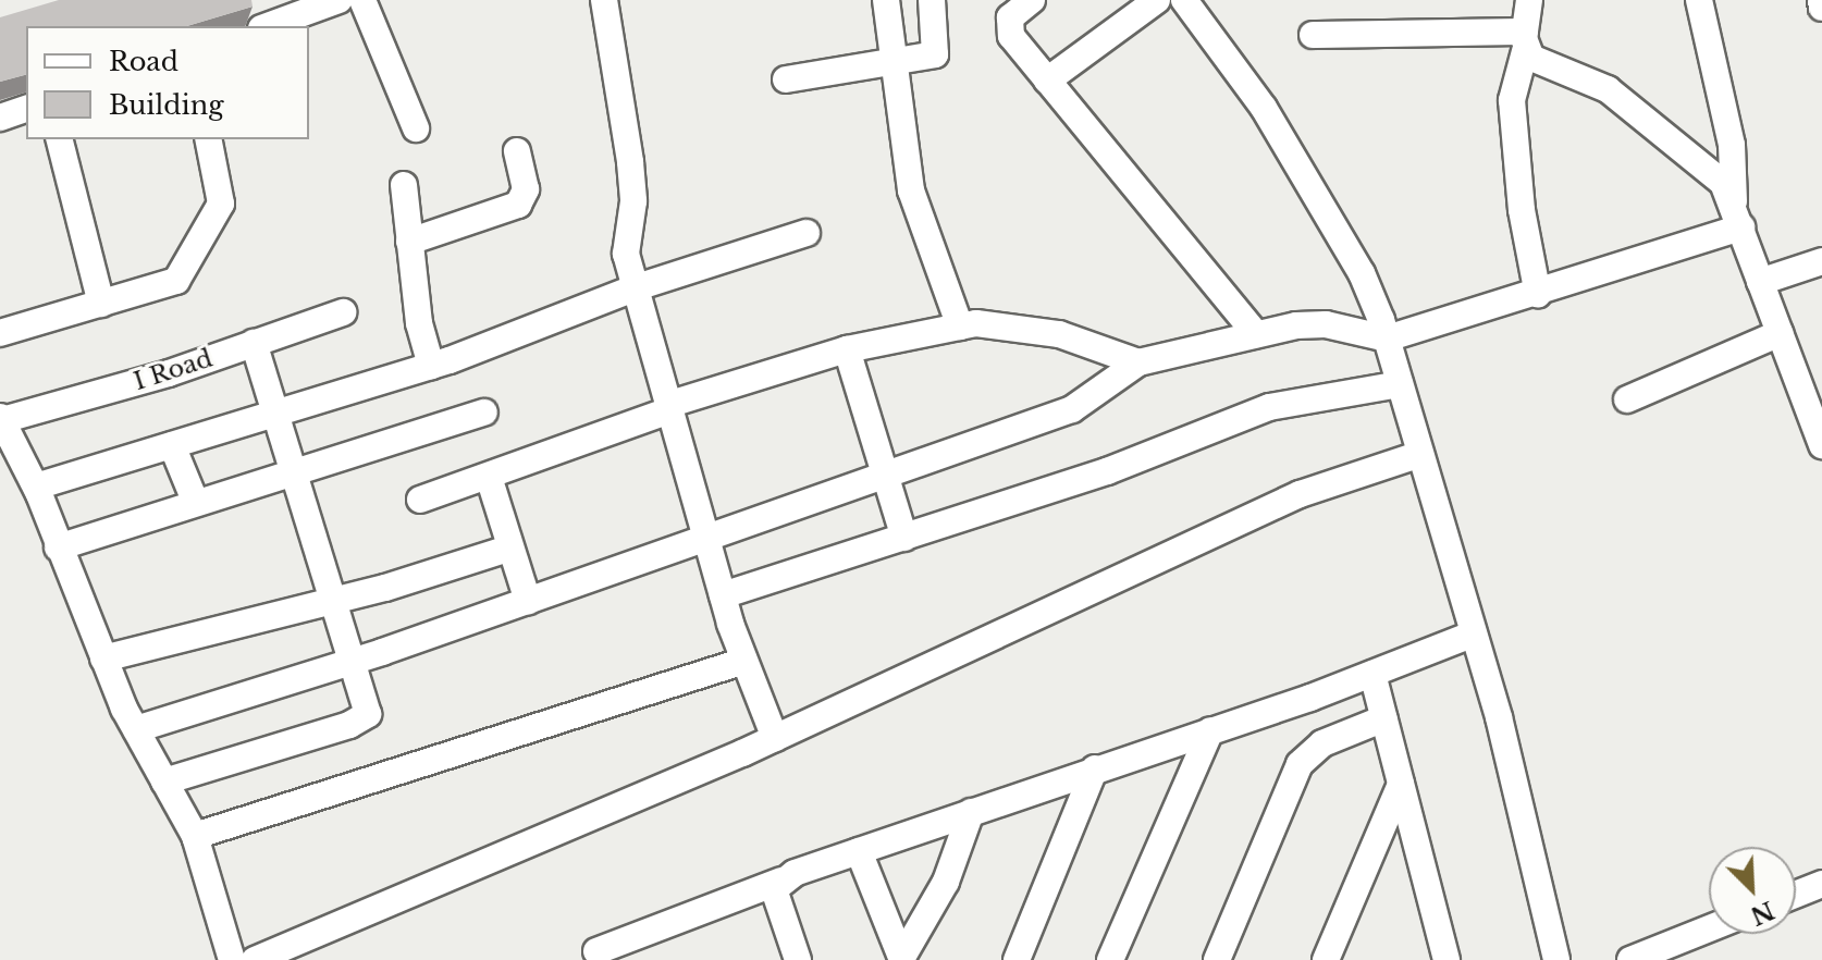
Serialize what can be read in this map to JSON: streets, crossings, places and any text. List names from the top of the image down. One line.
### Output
{"streets":{"street":["I Road"]},"legend":["Road","Building"],"north":"bottom right"}
